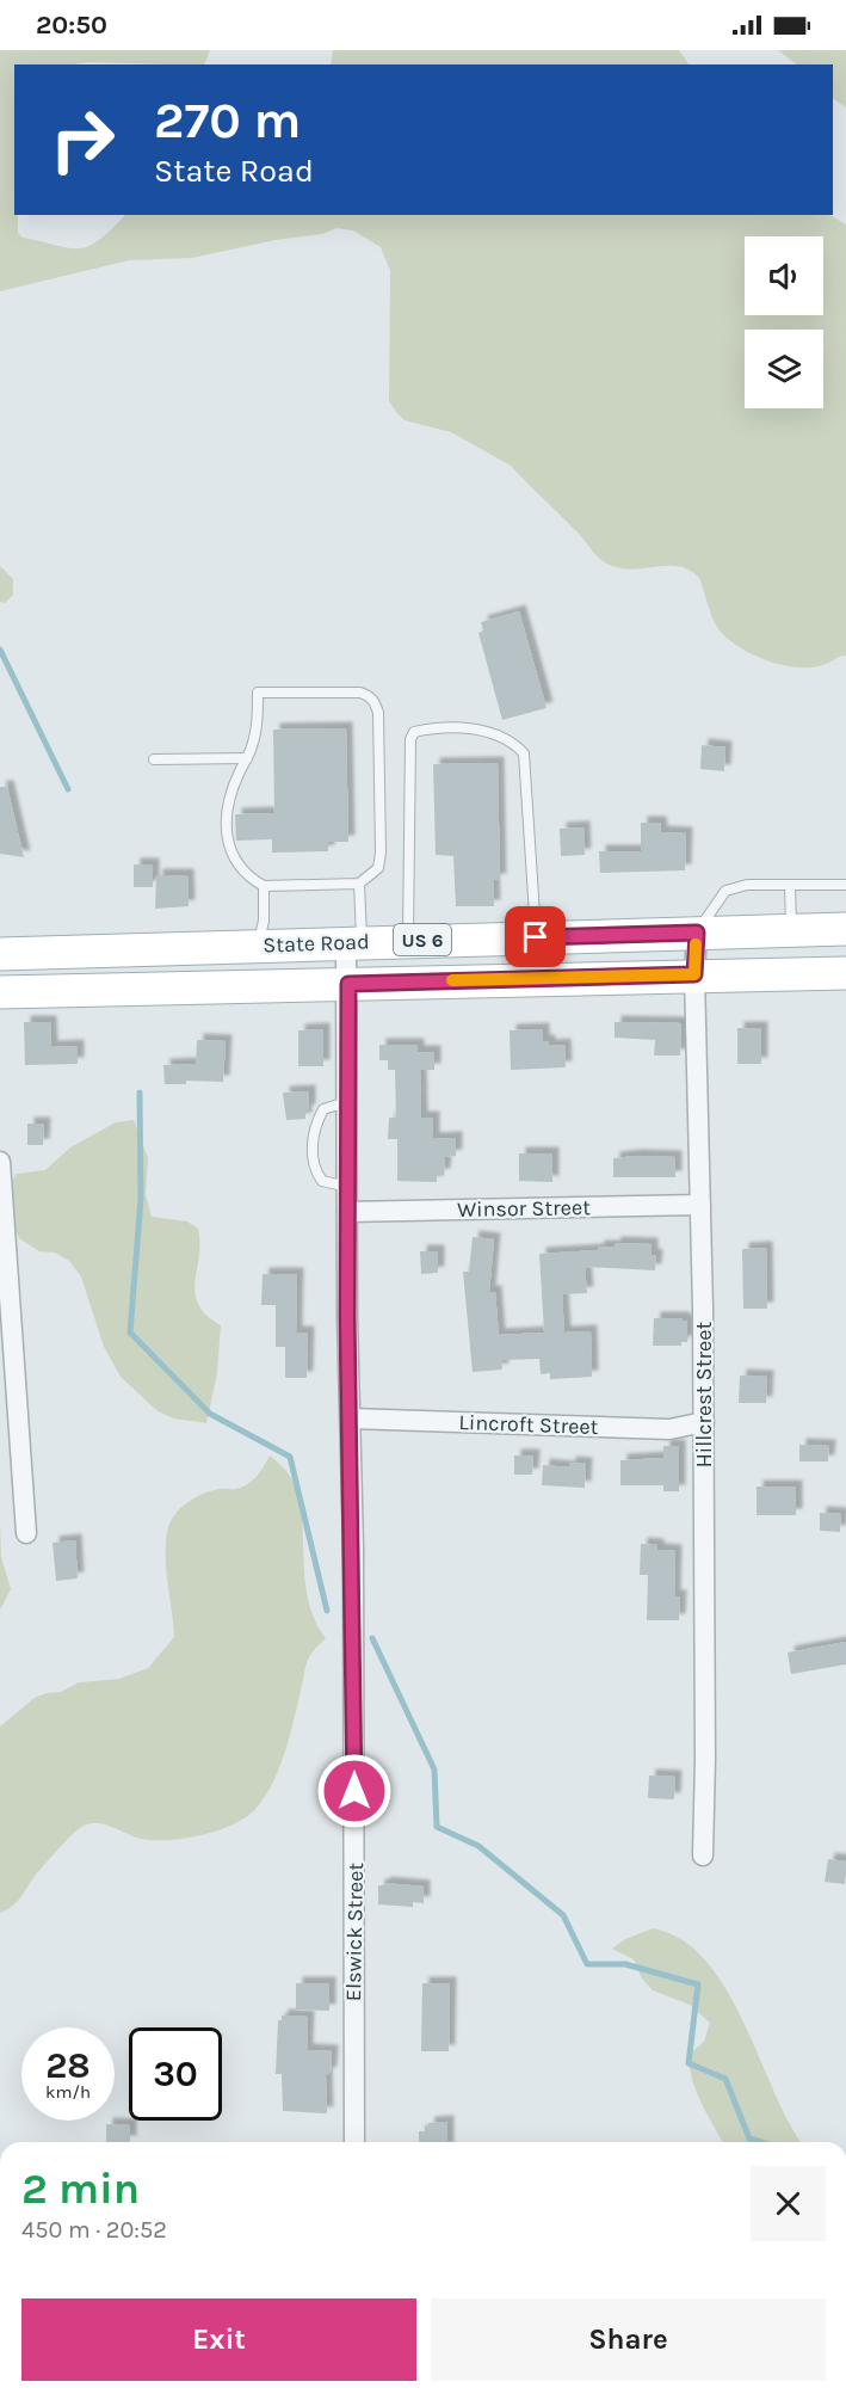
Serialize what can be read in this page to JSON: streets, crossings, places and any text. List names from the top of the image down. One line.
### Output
{"streets":{"main road":["US 6","State Road"],"street":["Winsor Street","Hillcrest Street","Lincroft Street","Elswick Street"]},"crossings":[["State Road","Hillcrest Street"],["State Road","Elswick Street"],["Winsor Street","Hillcrest Street"],["Winsor Street","Elswick Street"],["Hillcrest Street","Lincroft Street"],["Lincroft Street","Elswick Street"]],"page":{"status":"20:50","turn":["270 m","State Road"],"speed":"28 km/h","limit":"30","heading":["2 min","450 m · 20:52"],"buttons":["Exit","Share"]}}
